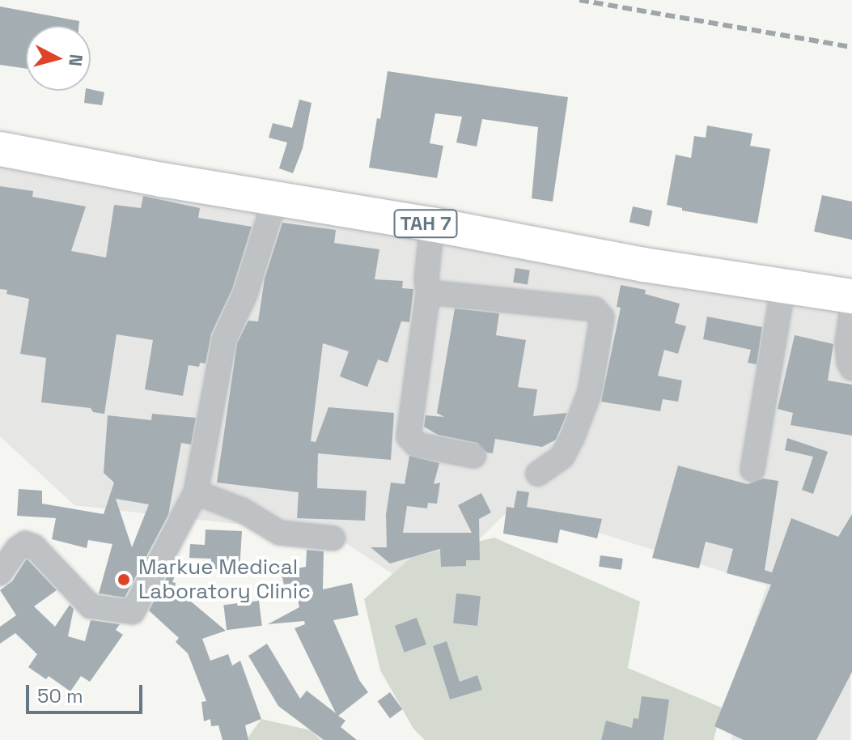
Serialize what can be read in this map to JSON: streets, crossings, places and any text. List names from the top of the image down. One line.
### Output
{"streets":{"highway":["TAH 7"]},"places":["Markue Medical Laboratory Clinic"],"scale_bar":"50 m","north":"right"}
